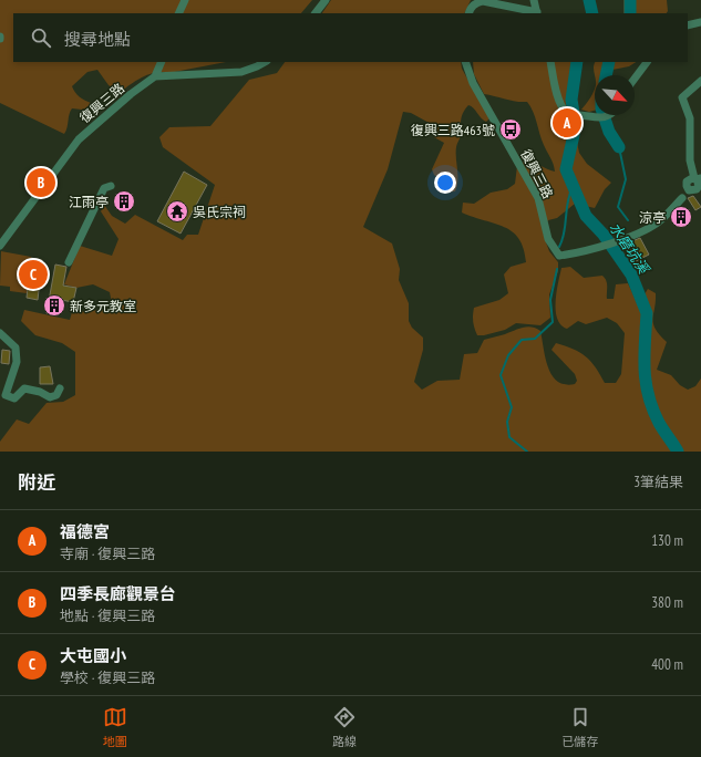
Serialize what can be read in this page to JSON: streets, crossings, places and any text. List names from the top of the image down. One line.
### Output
{"streets":{"street":["復興三路"]},"water":["水磨坑溪"],"places":{"bus stop":["復興三路463號"],"building":["江雨亭","涼亭","新多元教室"],"temple":["吳氏宗祠"]},"north":"bottom right","page":{"search":"搜尋地點","pins":["A","B","C"],"heading":["附近","3筆結果"],"list":[{"mark":"A","name":"福德宮","note":"寺廟 · 復興三路","value":"130 m"},{"mark":"B","name":"四季長廊觀景台","note":"地點 · 復興三路","value":"380 m"},{"mark":"C","name":"大屯國小","note":"學校 · 復興三路","value":"400 m"}],"nav":["地圖","路線","已儲存"]}}
